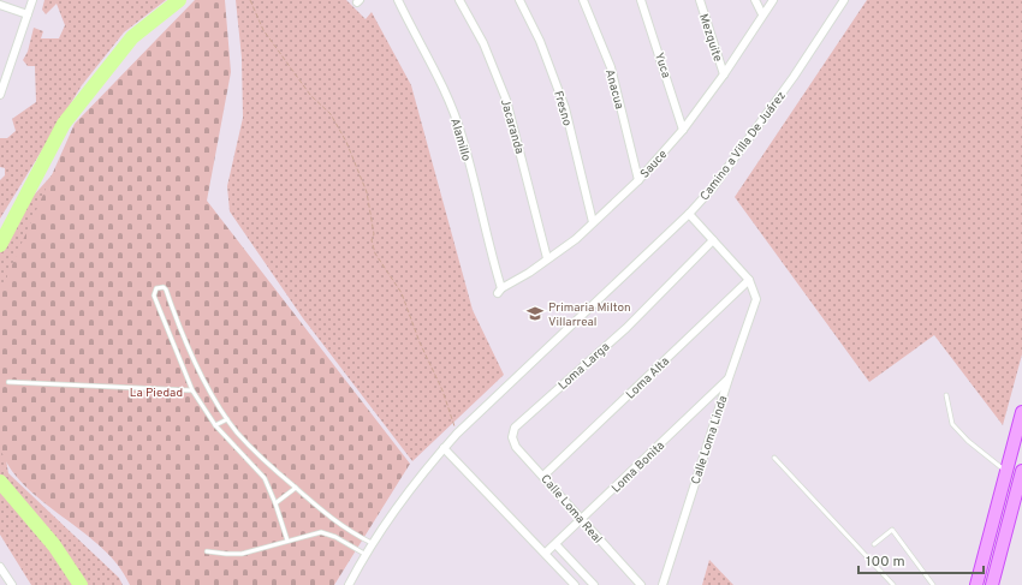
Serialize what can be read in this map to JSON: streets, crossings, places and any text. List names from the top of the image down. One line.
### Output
{"streets":{"street":["Mezquite","Yuca","Anacua","Fresno","Jacaranda","Alamillo","Camino a Villa De Juárez","Sauce","Loma Larga","Loma Alta","Calle Loma Linda","Loma Bonita","Calle Loma Real"]},"crossings":[["Mezquite","Sauce"],["Yuca","Sauce"],["Anacua","Sauce"],["Fresno","Sauce"],["Jacaranda","Sauce"],["Alamillo","Sauce"],["Loma Larga","Calle Loma Real"],["Loma Alta","Calle Loma Linda"],["Loma Alta","Calle Loma Real"],["Calle Loma Linda","Loma Bonita"],["Loma Bonita","Calle Loma Real"]],"parks":["La Piedad"],"places":{"school or university":["Primaria Milton Villarreal"]},"scale_bar":"100 m"}
